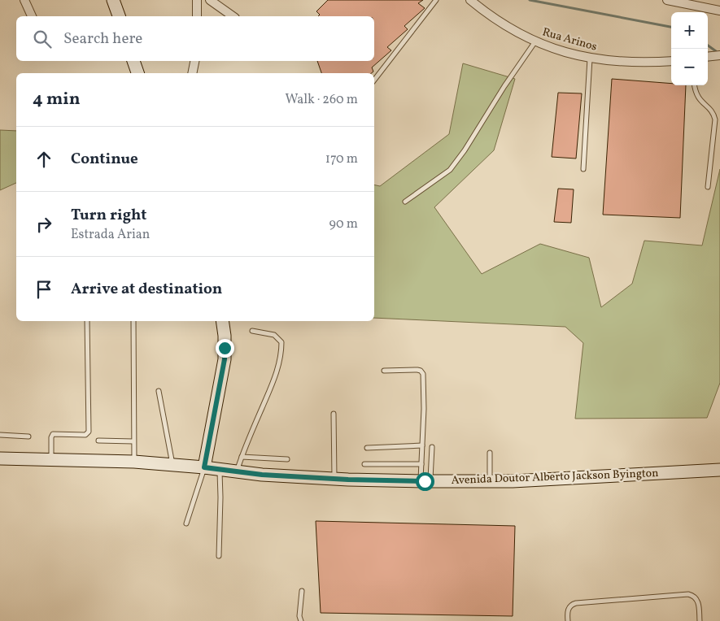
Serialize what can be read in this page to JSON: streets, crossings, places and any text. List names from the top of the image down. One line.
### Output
{"streets":{"main road":["Avenida Doutor Alberto Jackson Byington"],"street":["Rua Arinos"]},"page":{"map_buttons":["+","−"],"search":"Search here","heading":["4 min","Walk · 260 m"],"list":[["Continue","170 m"],["Turn right","Estrada Arian","90 m"],"Arrive at destination"]}}
